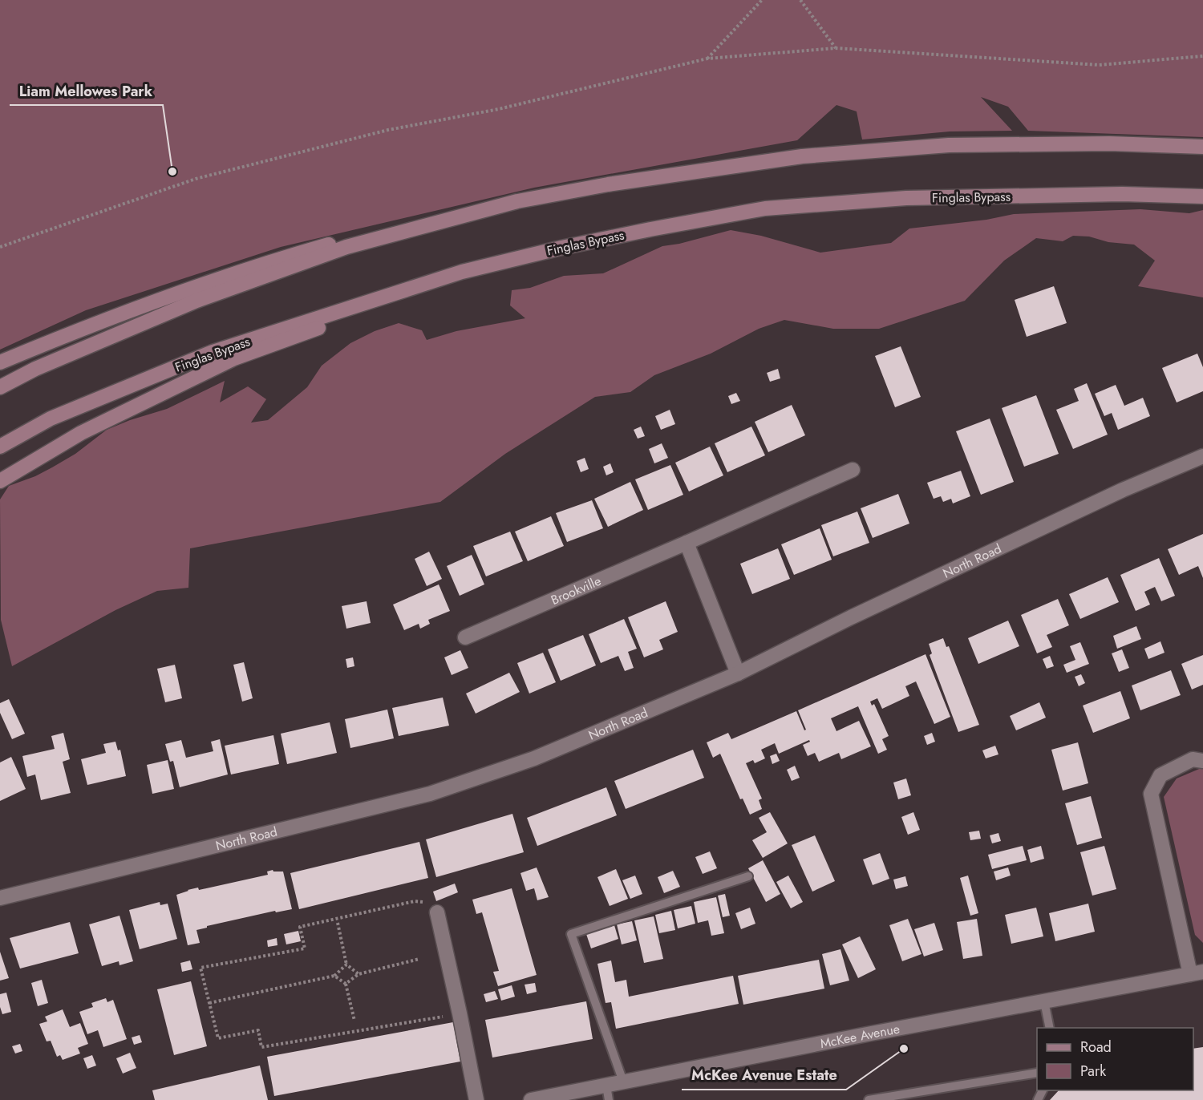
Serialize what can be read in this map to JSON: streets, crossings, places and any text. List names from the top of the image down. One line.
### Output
{"streets":{"main road":["Finglas Bypass"],"street":["North Road","Brookville","McKee Avenue"]},"places":["Liam Mellowes Park","McKee Avenue Estate"],"legend":["Road","Park"]}
